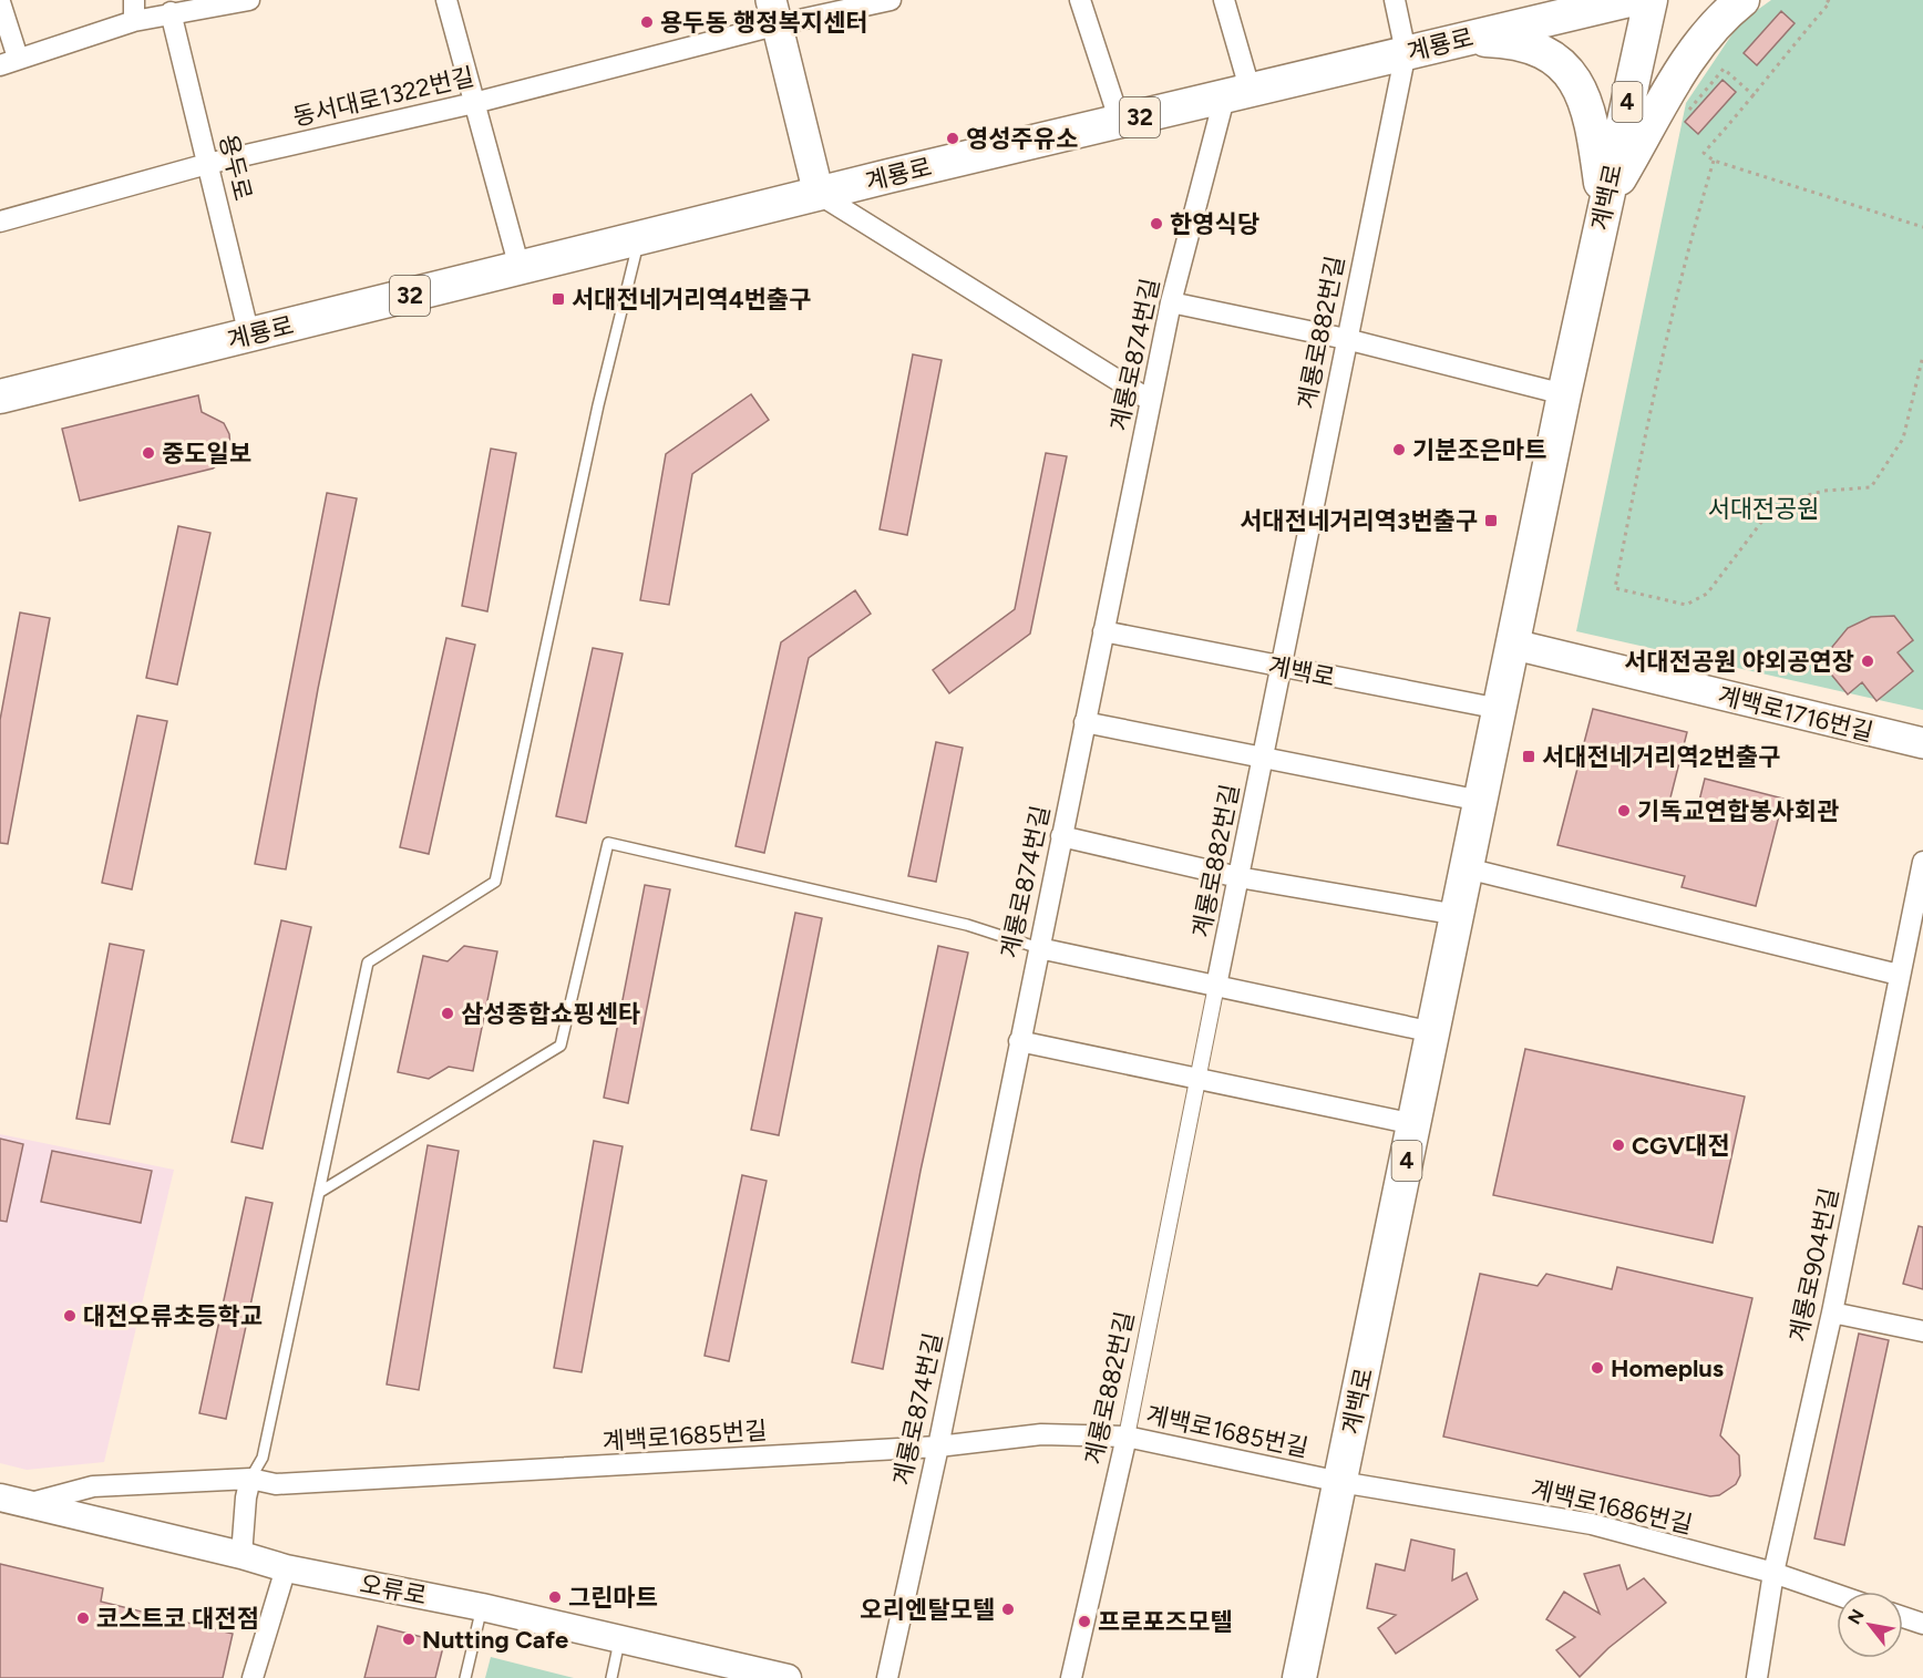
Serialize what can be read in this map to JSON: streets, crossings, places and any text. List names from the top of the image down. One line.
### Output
{"streets":{"main road":["계룡로","4","32","계백로","계백로1716번길"],"street":["동서대로1322번길","용두로","계룡로882번길","계룡로874번길","계룡로904번길","계백로1685번길","계백로1686번길","오류로"]},"crossings":[["계룡로","용두로"],["계룡로","계룡로882번길"],["계룡로","계룡로874번길"],["동서대로1322번길","용두로"],["계백로","계룡로882번길"],["계백로","계룡로874번길"],["계백로","계백로1716번길"],["계백로","계백로1685번길"],["계백로","계백로1686번길"],["계룡로882번길","계백로1685번길"],["계룡로874번길","계백로1685번길"],["계룡로904번길","계백로1686번길"],["계백로1685번길","계백로1686번길"],["계백로1685번길","오류로"]],"parks":["서대전공원"],"places":{"other":["용두동 행정복지센터","영성주유소","한영식당","기분조은마트","중도일보","서대전공원 야외공연장","기독교연합봉사회관","삼성종합쇼핑센타","CGV대전","대전오류초등학교","Homeplus","그린마트","오리엔탈모텔","코스트코 대전점","프로포즈모텔","Nutting Cafe"],"transit":["서대전네거리역4번출구","서대전네거리역3번출구","서대전네거리역2번출구"]},"north":"top left"}
